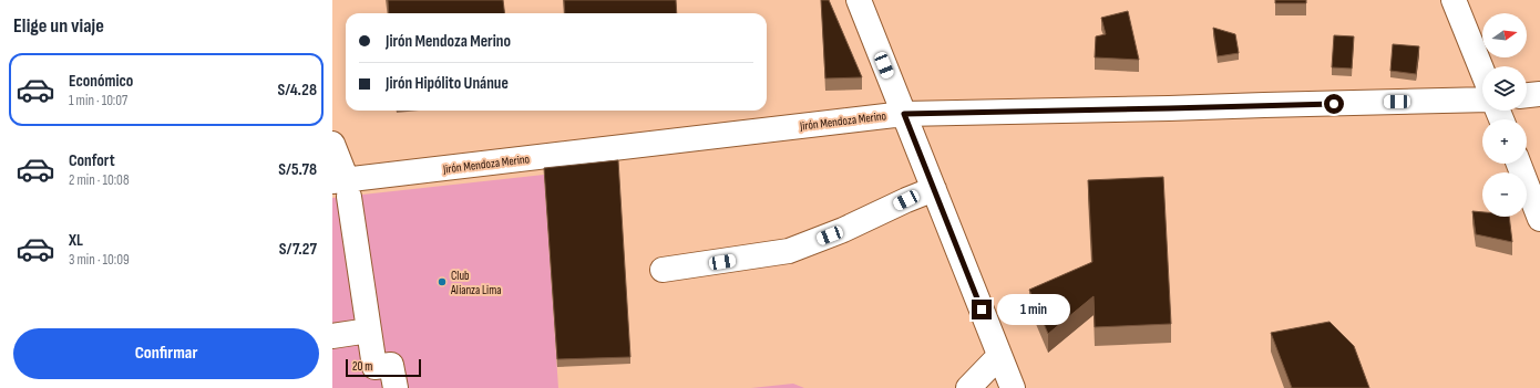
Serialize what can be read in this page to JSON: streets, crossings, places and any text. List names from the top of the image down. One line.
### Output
{"streets":{"street":["Jirón Mendoza Merino"]},"places":["Club Alianza Lima"],"scale_bar":"20 m","north":"right","page":{"heading":"Elige un viaje","map_buttons":["+","−"],"banner":["Jirón Mendoza Merino","Jirón Hipólito Unánue"],"list":[{"name":"Económico","note":"1 min · 10:07","value":"S/4.28"},{"name":"Confort","note":"2 min · 10:08","value":"S/5.78"},{"name":"XL","note":"3 min · 10:09","value":"S/7.27"}],"bubble":"1 min","buttons":"Confirmar","scale":"20 m"}}
